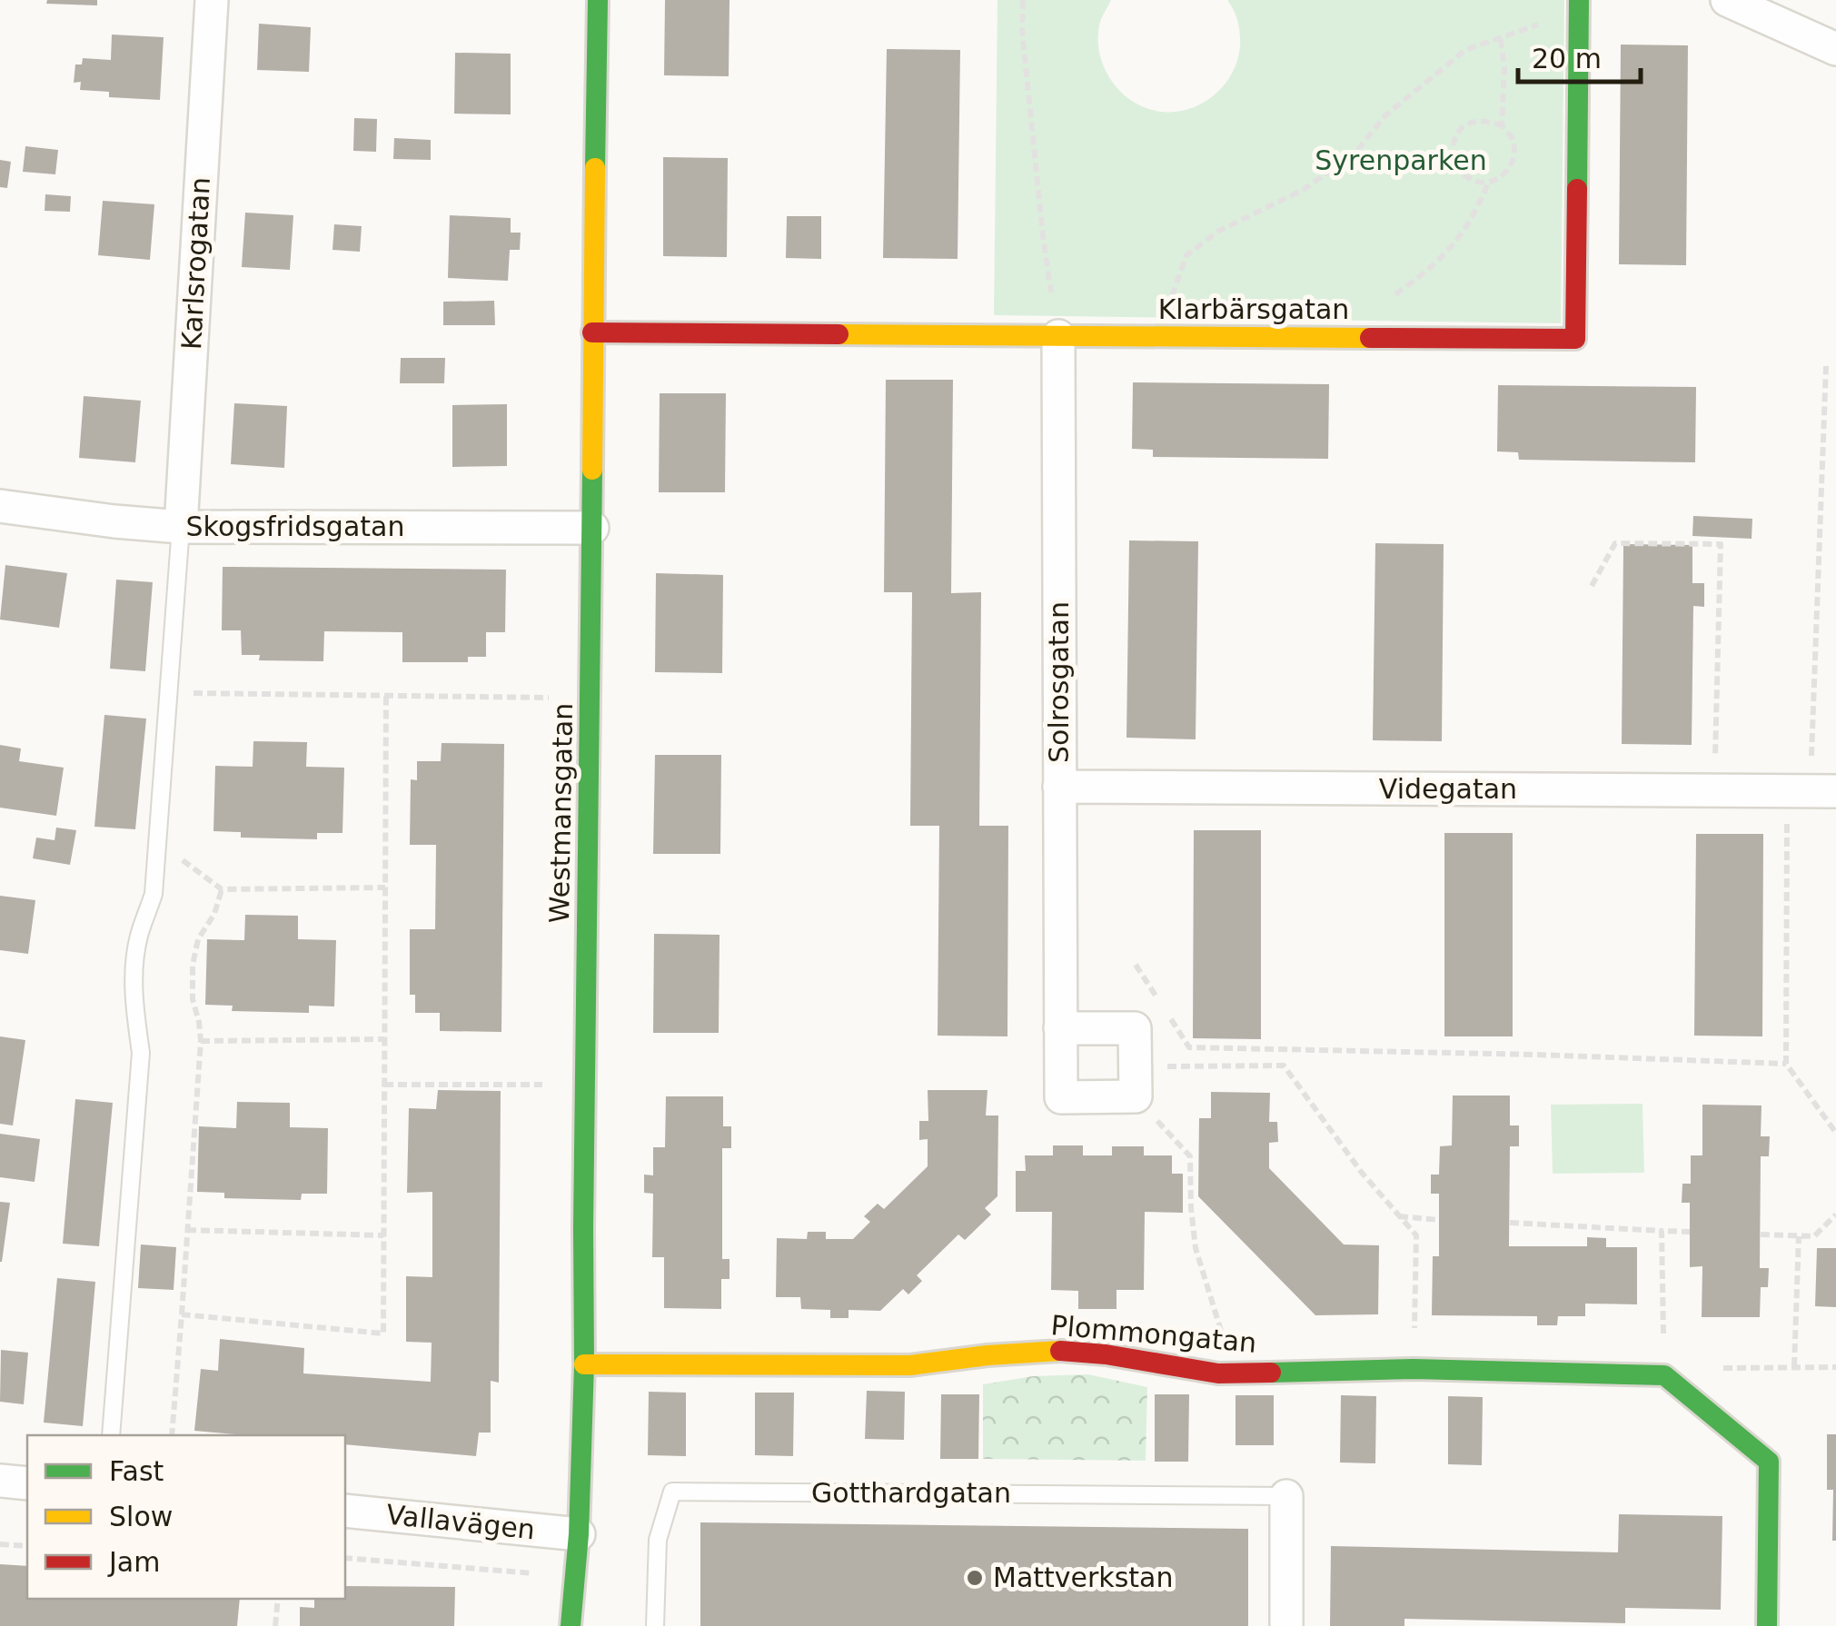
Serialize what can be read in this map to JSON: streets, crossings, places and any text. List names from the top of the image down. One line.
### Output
{"streets":{"street":["Karlsrogatan","Klarbärsgatan","Skogsfridsgatan","Solrosgatan","Videgatan","Westmansgatan","Plommongatan","Vallavägen"],"lane":["Gotthardgatan"]},"crossings":[["Karlsrogatan","Skogsfridsgatan"],["Klarbärsgatan","Solrosgatan"],["Klarbärsgatan","Westmansgatan"],["Skogsfridsgatan","Westmansgatan"],["Solrosgatan","Videgatan"],["Westmansgatan","Plommongatan"],["Westmansgatan","Vallavägen"]],"parks":["Syrenparken"],"places":["Mattverkstan"],"legend":["Fast","Slow","Jam"],"scale_bar":"20 m"}
